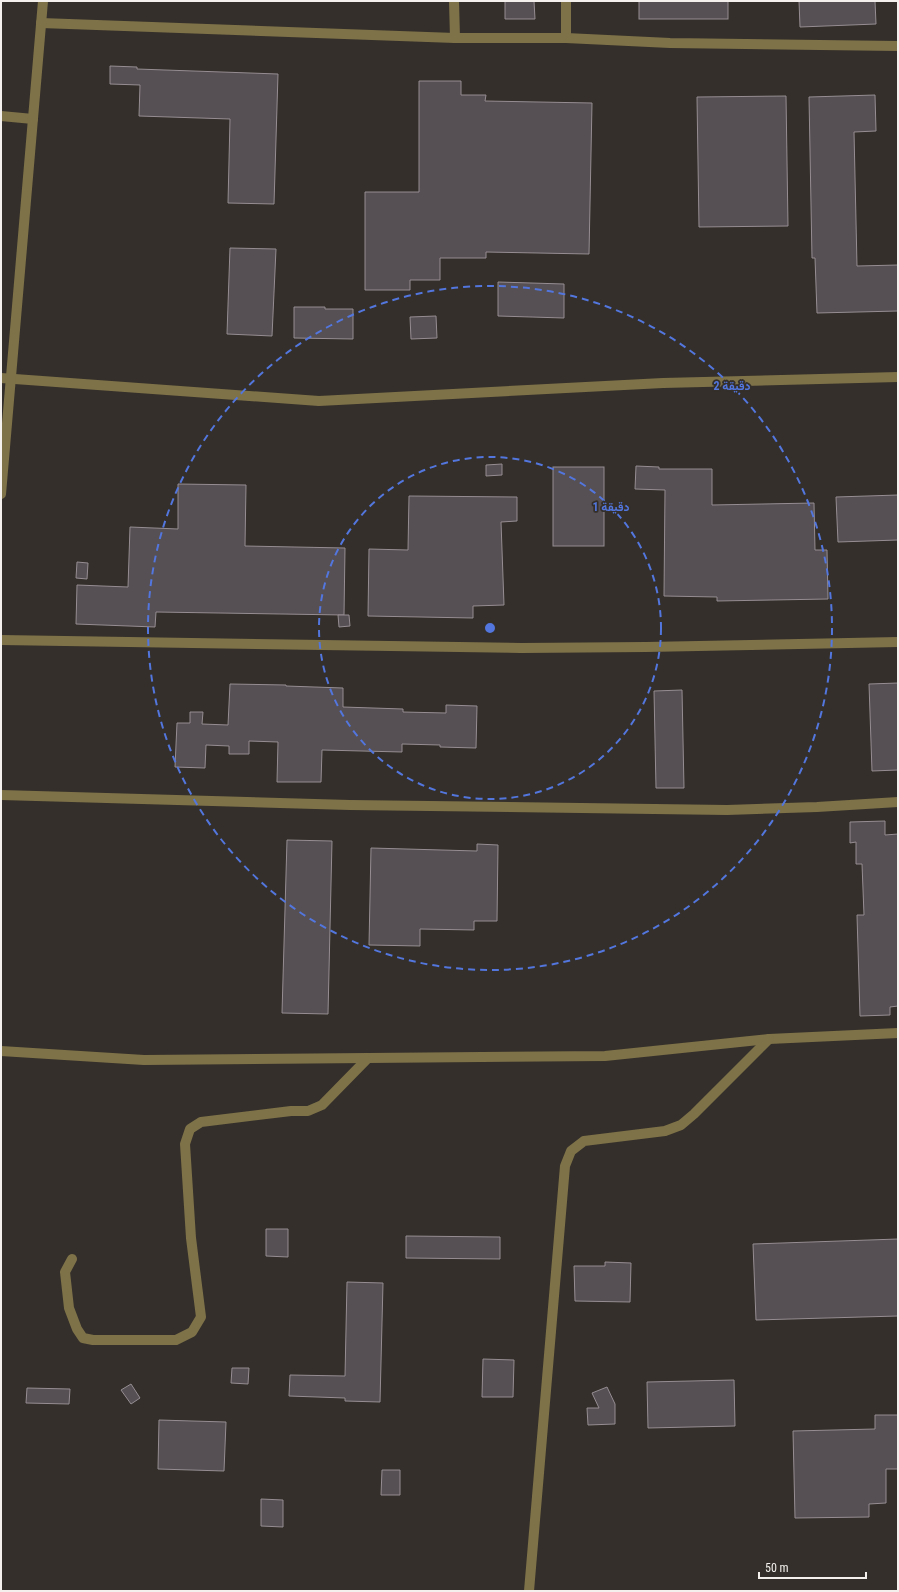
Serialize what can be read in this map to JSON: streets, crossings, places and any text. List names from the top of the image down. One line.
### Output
{"scale_bar":"50 m","rings":["2 دقيقة","1 دقيقة"]}
